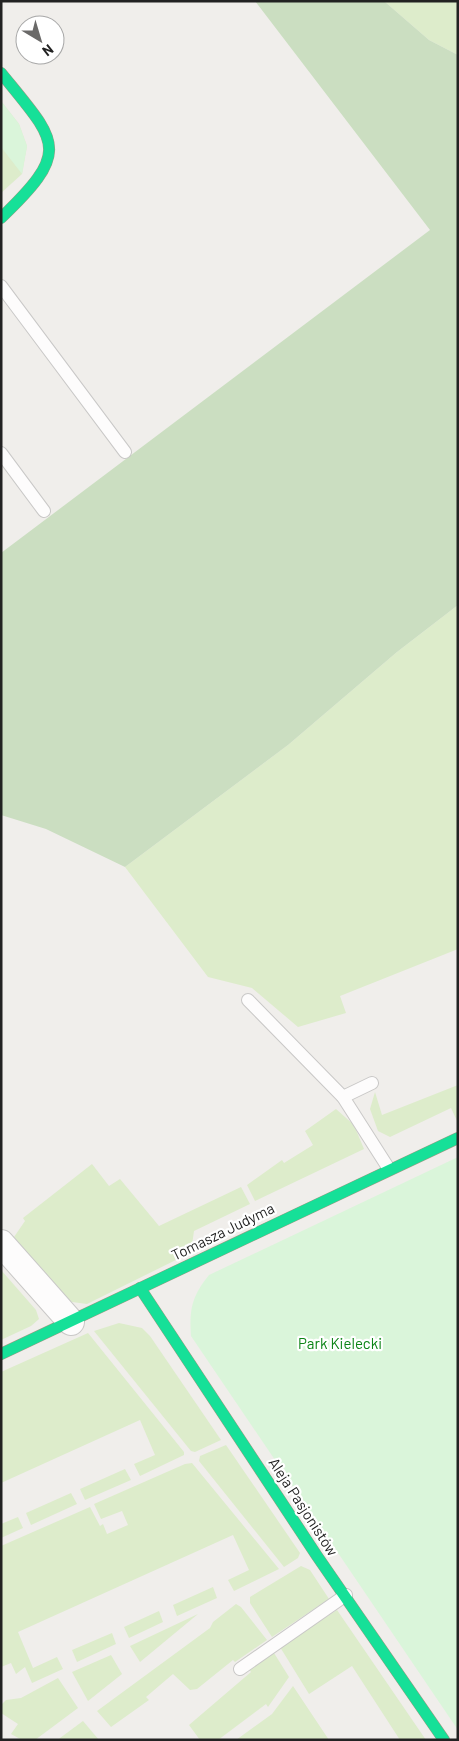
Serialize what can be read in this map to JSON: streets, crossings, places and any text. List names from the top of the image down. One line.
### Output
{"streets":{"street":["Tomasza Judyma","Aleja Pasjonistów"]},"crossings":[["Tomasza Judyma","Aleja Pasjonistów"]],"parks":["Park Kielecki"],"north":"bottom right"}
